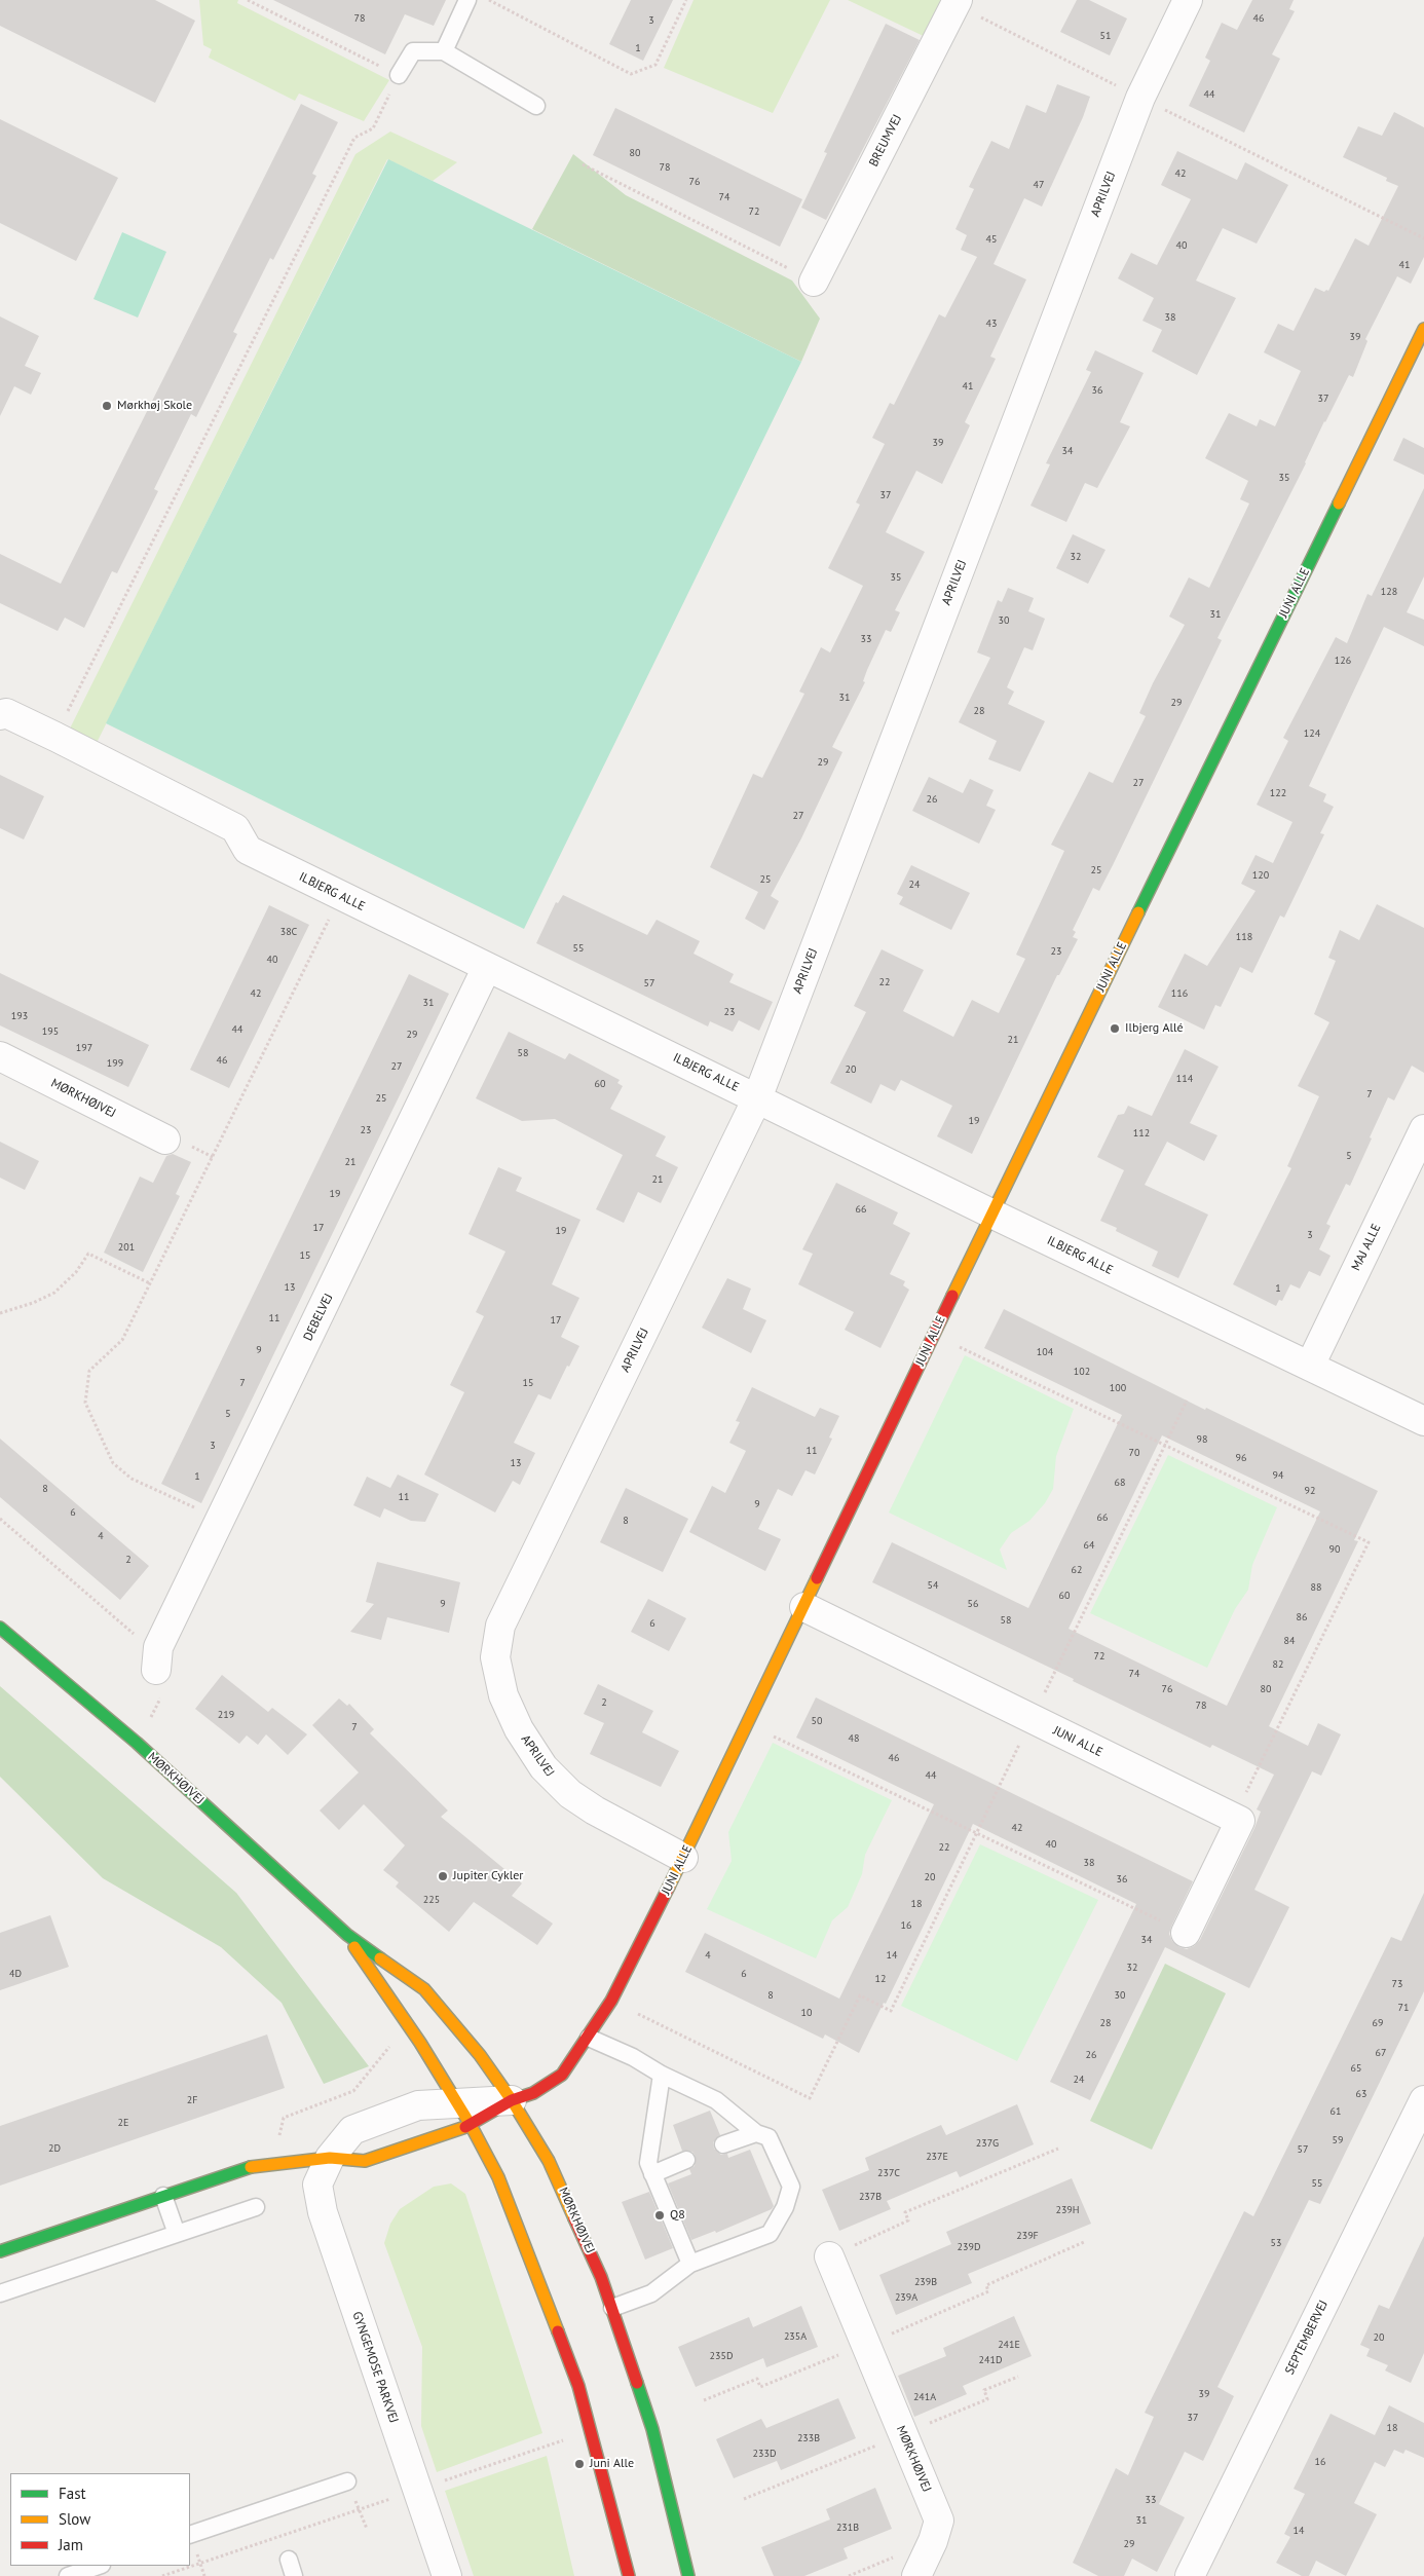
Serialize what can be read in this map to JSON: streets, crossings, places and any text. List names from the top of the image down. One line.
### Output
{"streets":{"street":["BREUMVEJ","APRILVEJ","JUNI ALLE","ILBJERG ALLE","MØRKHØJVEJ","MAJ ALLE","DEBELVEJ","SEPTEMBERVEJ","GYNGEMOSE PARKVEJ"]},"crossings":[["APRILVEJ","JUNI ALLE"],["APRILVEJ","ILBJERG ALLE"],["JUNI ALLE","ILBJERG ALLE"],["JUNI ALLE","MØRKHØJVEJ"],["JUNI ALLE","GYNGEMOSE PARKVEJ"],["ILBJERG ALLE","MAJ ALLE"],["ILBJERG ALLE","DEBELVEJ"],["MØRKHØJVEJ","GYNGEMOSE PARKVEJ"]],"places":["Mørkhøj Skole","Ilbjerg Allé","Jupiter Cykler","Q8","Juni Alle"],"house_numbers":["78","46","3","51","1","44","80","78","42","76","47","74","72","45","40","41","38","43","39","41","36","37","39","34","35","37","32","35","128","31","30","33","126","31","29","28","124","29","27","122","26","27","25","120","25","24","38C","118","55","23","40","22","57","42","116","31","23","193","44","195","29","21","197","58","46","199","27","20","114","60","7","25","19","23","112","5","21","21","19","66","17","19","3","201","15","13","1","11","17","9","104","102","7","15","100","5","98","3","11","70","96","13","94","1","68","8","92","11","9","6","66","8","4","64","90","2","62","54","88","60","9","56","86","58","6","84","72","82","74","76","80","2","78","219","50","7","48","46","44","42","40","22","38","20","36","225","18","16","34","4","14","32","4D","6","12","73","8","30","71","10","28","69","67","26","65","24","63","2F","61","2E","59","237G","2D","57","237E","237C","55","237B","239H","239F","53","239D","239B","239A","235A","20","241E","235D","241D","39","241A","37","18","233B","233D","16","33","31","231B","14","29"],"legend":["Fast","Slow","Jam"]}
